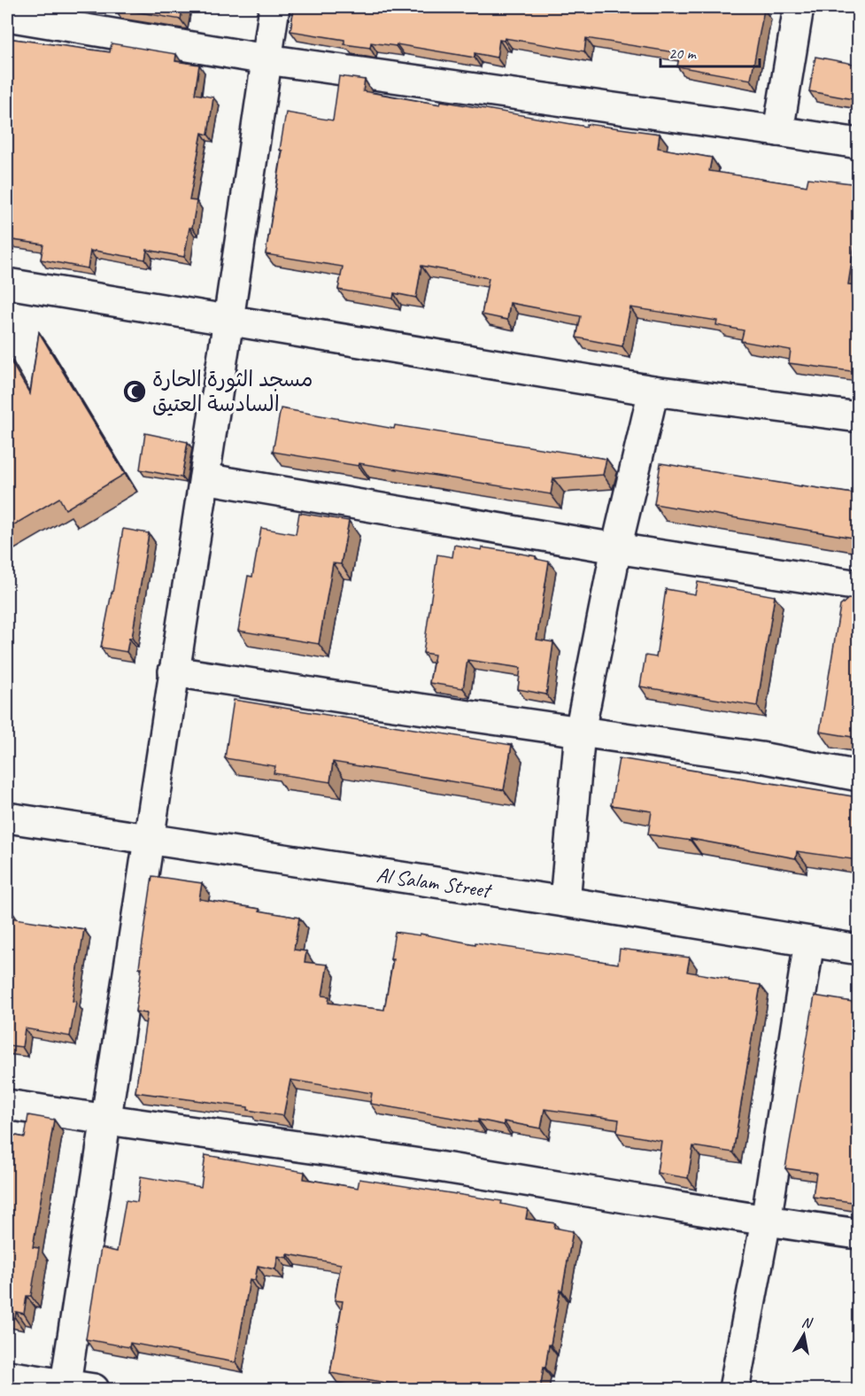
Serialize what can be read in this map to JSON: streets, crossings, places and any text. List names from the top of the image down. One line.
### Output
{"streets":{"street":["Al Salam Street"]},"places":{"mosque":["مسجد الثورة الحارة السادسة العتيق"]},"scale_bar":"20 m","north":"top"}
